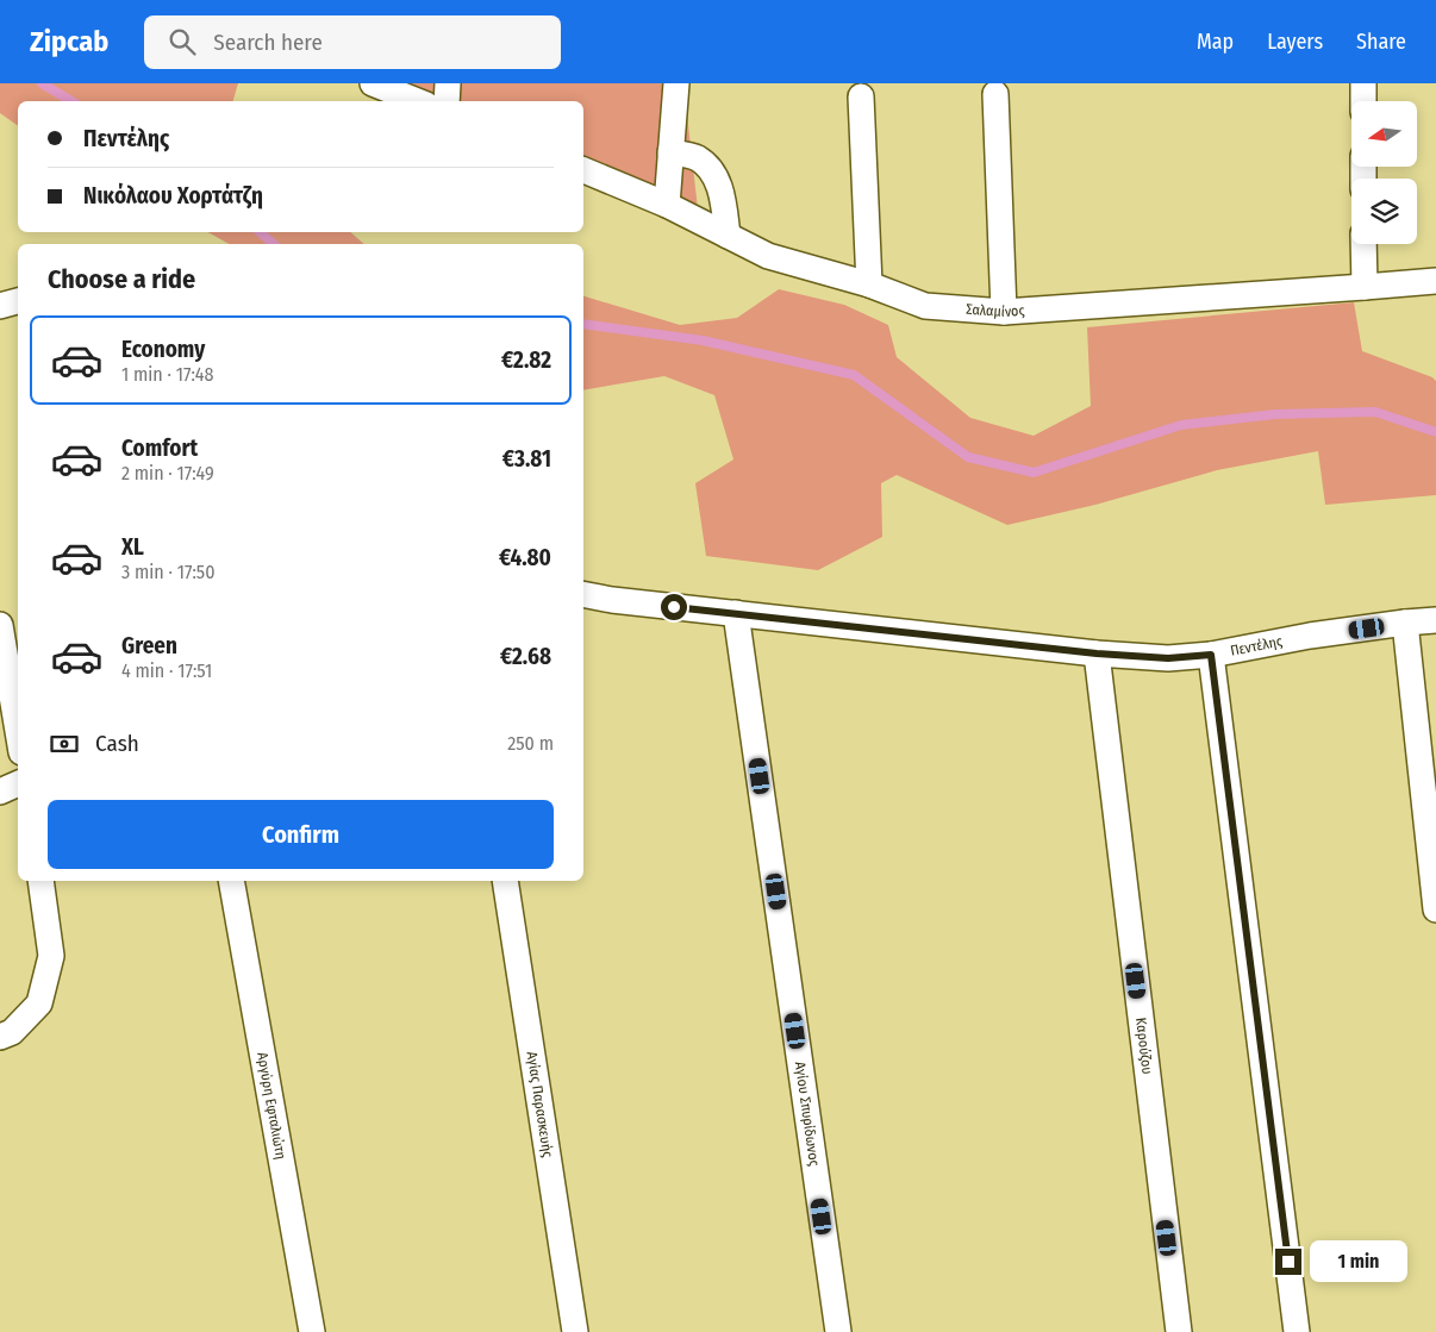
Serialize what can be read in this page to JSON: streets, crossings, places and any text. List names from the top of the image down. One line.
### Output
{"streets":{"street":["Σαλαμίνος","Πεντέλης","Καρούζου","Αργύρη Εφταλιώτη","Αγίας Παρασκευής","Αγίου Σπυρίδωνος"]},"crossings":[["Πεντέλης","Καρούζου"],["Πεντέλης","Αγίου Σπυρίδωνος"]],"north":"left","page":{"header":"Zipcab","search":"Search here","nav":["Map","Layers","Share"],"banner":["Πεντέλης","Νικόλαου Χορτάτζη"],"heading":"Choose a ride","list":[{"name":"Economy","note":"1 min · 17:48","value":"€2.82"},{"name":"Comfort","note":"2 min · 17:49","value":"€3.81"},{"name":"XL","note":"3 min · 17:50","value":"€4.80"},{"name":"Green","note":"4 min · 17:51","value":"€2.68"}],"pay":["Cash","250 m"],"buttons":"Confirm","bubble":"1 min"}}
